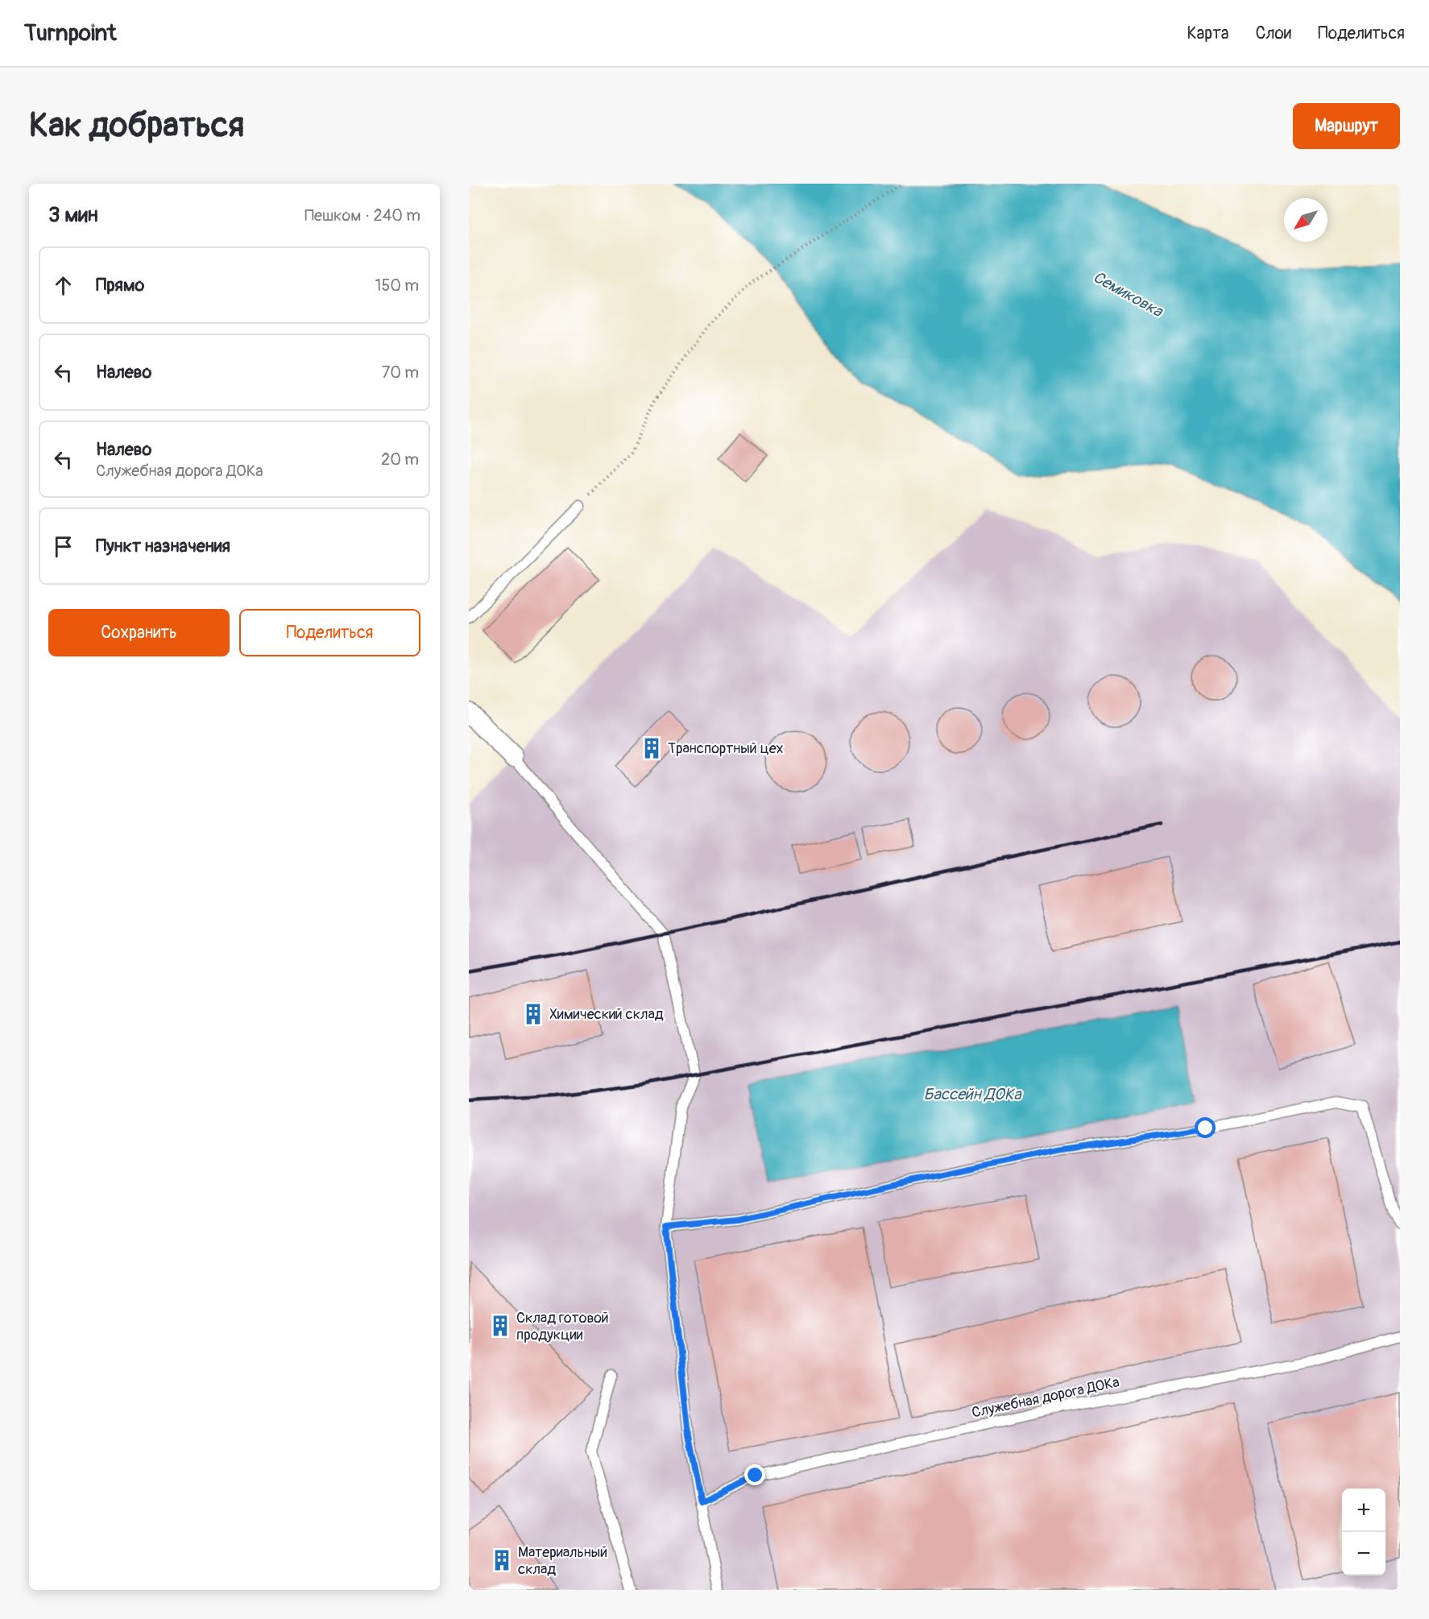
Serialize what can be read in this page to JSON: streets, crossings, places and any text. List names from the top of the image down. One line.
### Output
{"streets":{"lane":["Служебная дорога ДОКа"]},"water":["Семиковка","Бассейн ДОКа"],"places":{"building":["Транспортный цех","Химический склад","Склад готовой продукции","Материальный склад"]},"north":"bottom left","page":{"header":"Turnpoint","nav":["Карта","Слои","Поделиться"],"buttons":["Маршрут",["Сохранить","Поделиться"]],"title":"Как добраться","heading":["3 мин","Пешком · 240 m"],"list":[["Прямо","150 m"],["Налево","70 m"],["Налево","Служебная дорога ДОКа","20 m"],"Пункт назначения"],"map_buttons":["+","−"]}}
